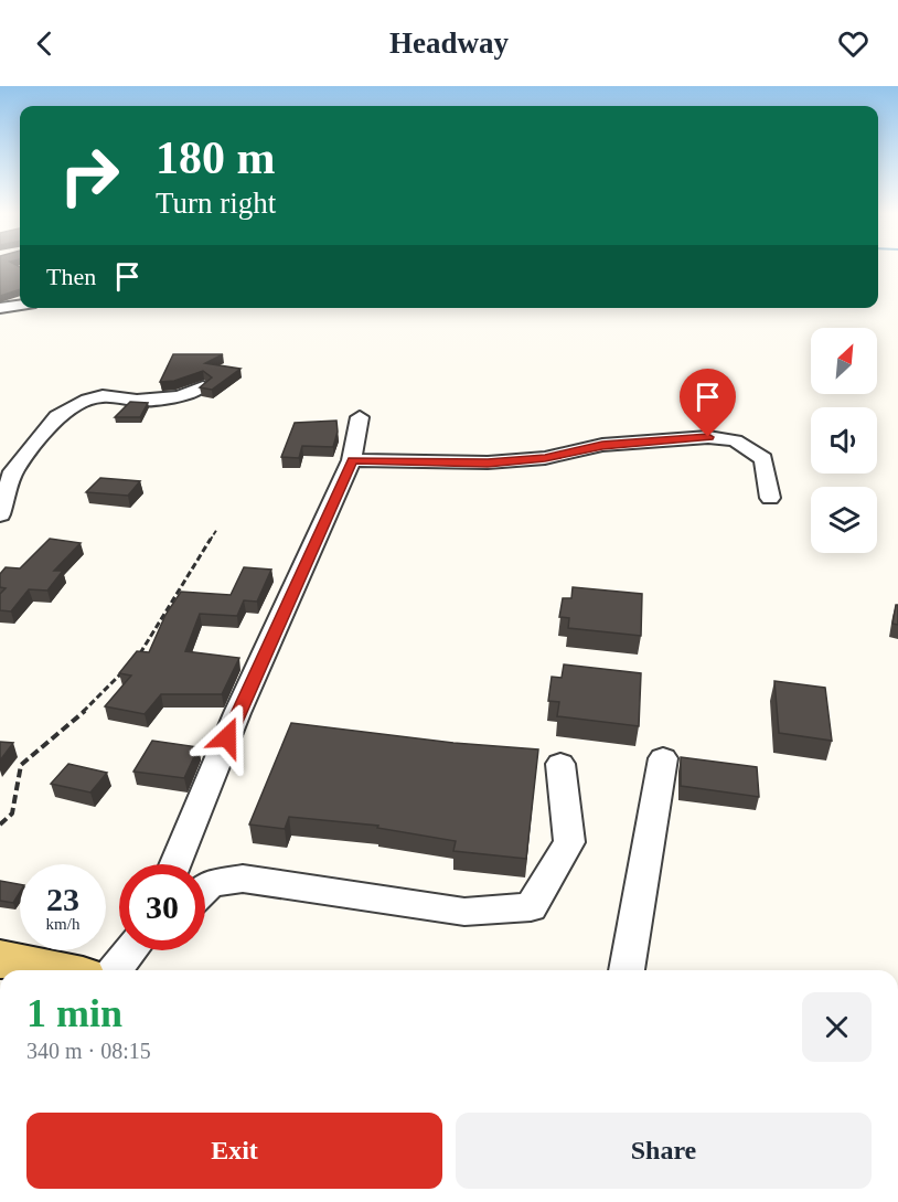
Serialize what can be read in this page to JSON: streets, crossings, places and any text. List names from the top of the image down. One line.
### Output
{"north":"top right","page":{"header":"Headway","turn":["180 m","Turn right"],"then":"Then","speed":"23 km/h","limit":"30","heading":["1 min","340 m · 08:15"],"buttons":["Exit","Share"]}}
